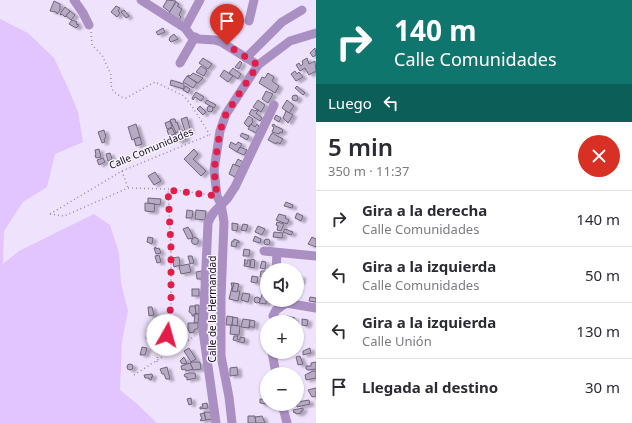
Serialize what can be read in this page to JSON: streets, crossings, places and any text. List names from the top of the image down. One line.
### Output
{"streets":{"street":["Calle de la Hermandad"],"path":["Calle Comunidades"]},"crossings":[["Calle Comunidades","Calle de la Hermandad"]],"page":{"turn":["140 m","Calle Comunidades"],"then":"Luego","heading":["5 min","350 m · 11:37"],"list":[{"name":"Gira a la derecha","note":"Calle Comunidades","value":"140 m"},{"name":"Gira a la izquierda","note":"Calle Comunidades","value":"50 m"},{"name":"Gira a la izquierda","note":"Calle Unión","value":"130 m"},{"name":"Llegada al destino","value":"30 m"}],"map_buttons":["+","−"]}}
